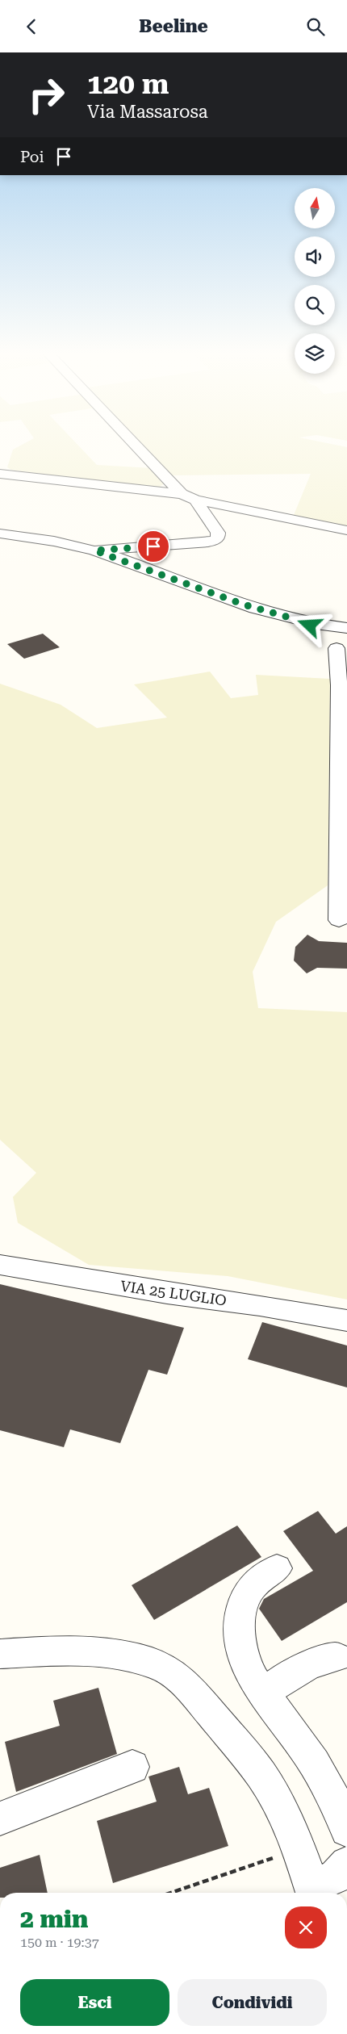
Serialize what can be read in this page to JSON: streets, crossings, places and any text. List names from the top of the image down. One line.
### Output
{"streets":{"street":["VIA 25 LUGLIO"]},"north":"top","page":{"header":"Beeline","turn":["120 m","Via Massarosa"],"then":"Poi","heading":["2 min","150 m · 19:37"],"buttons":["Esci","Condividi"]}}
